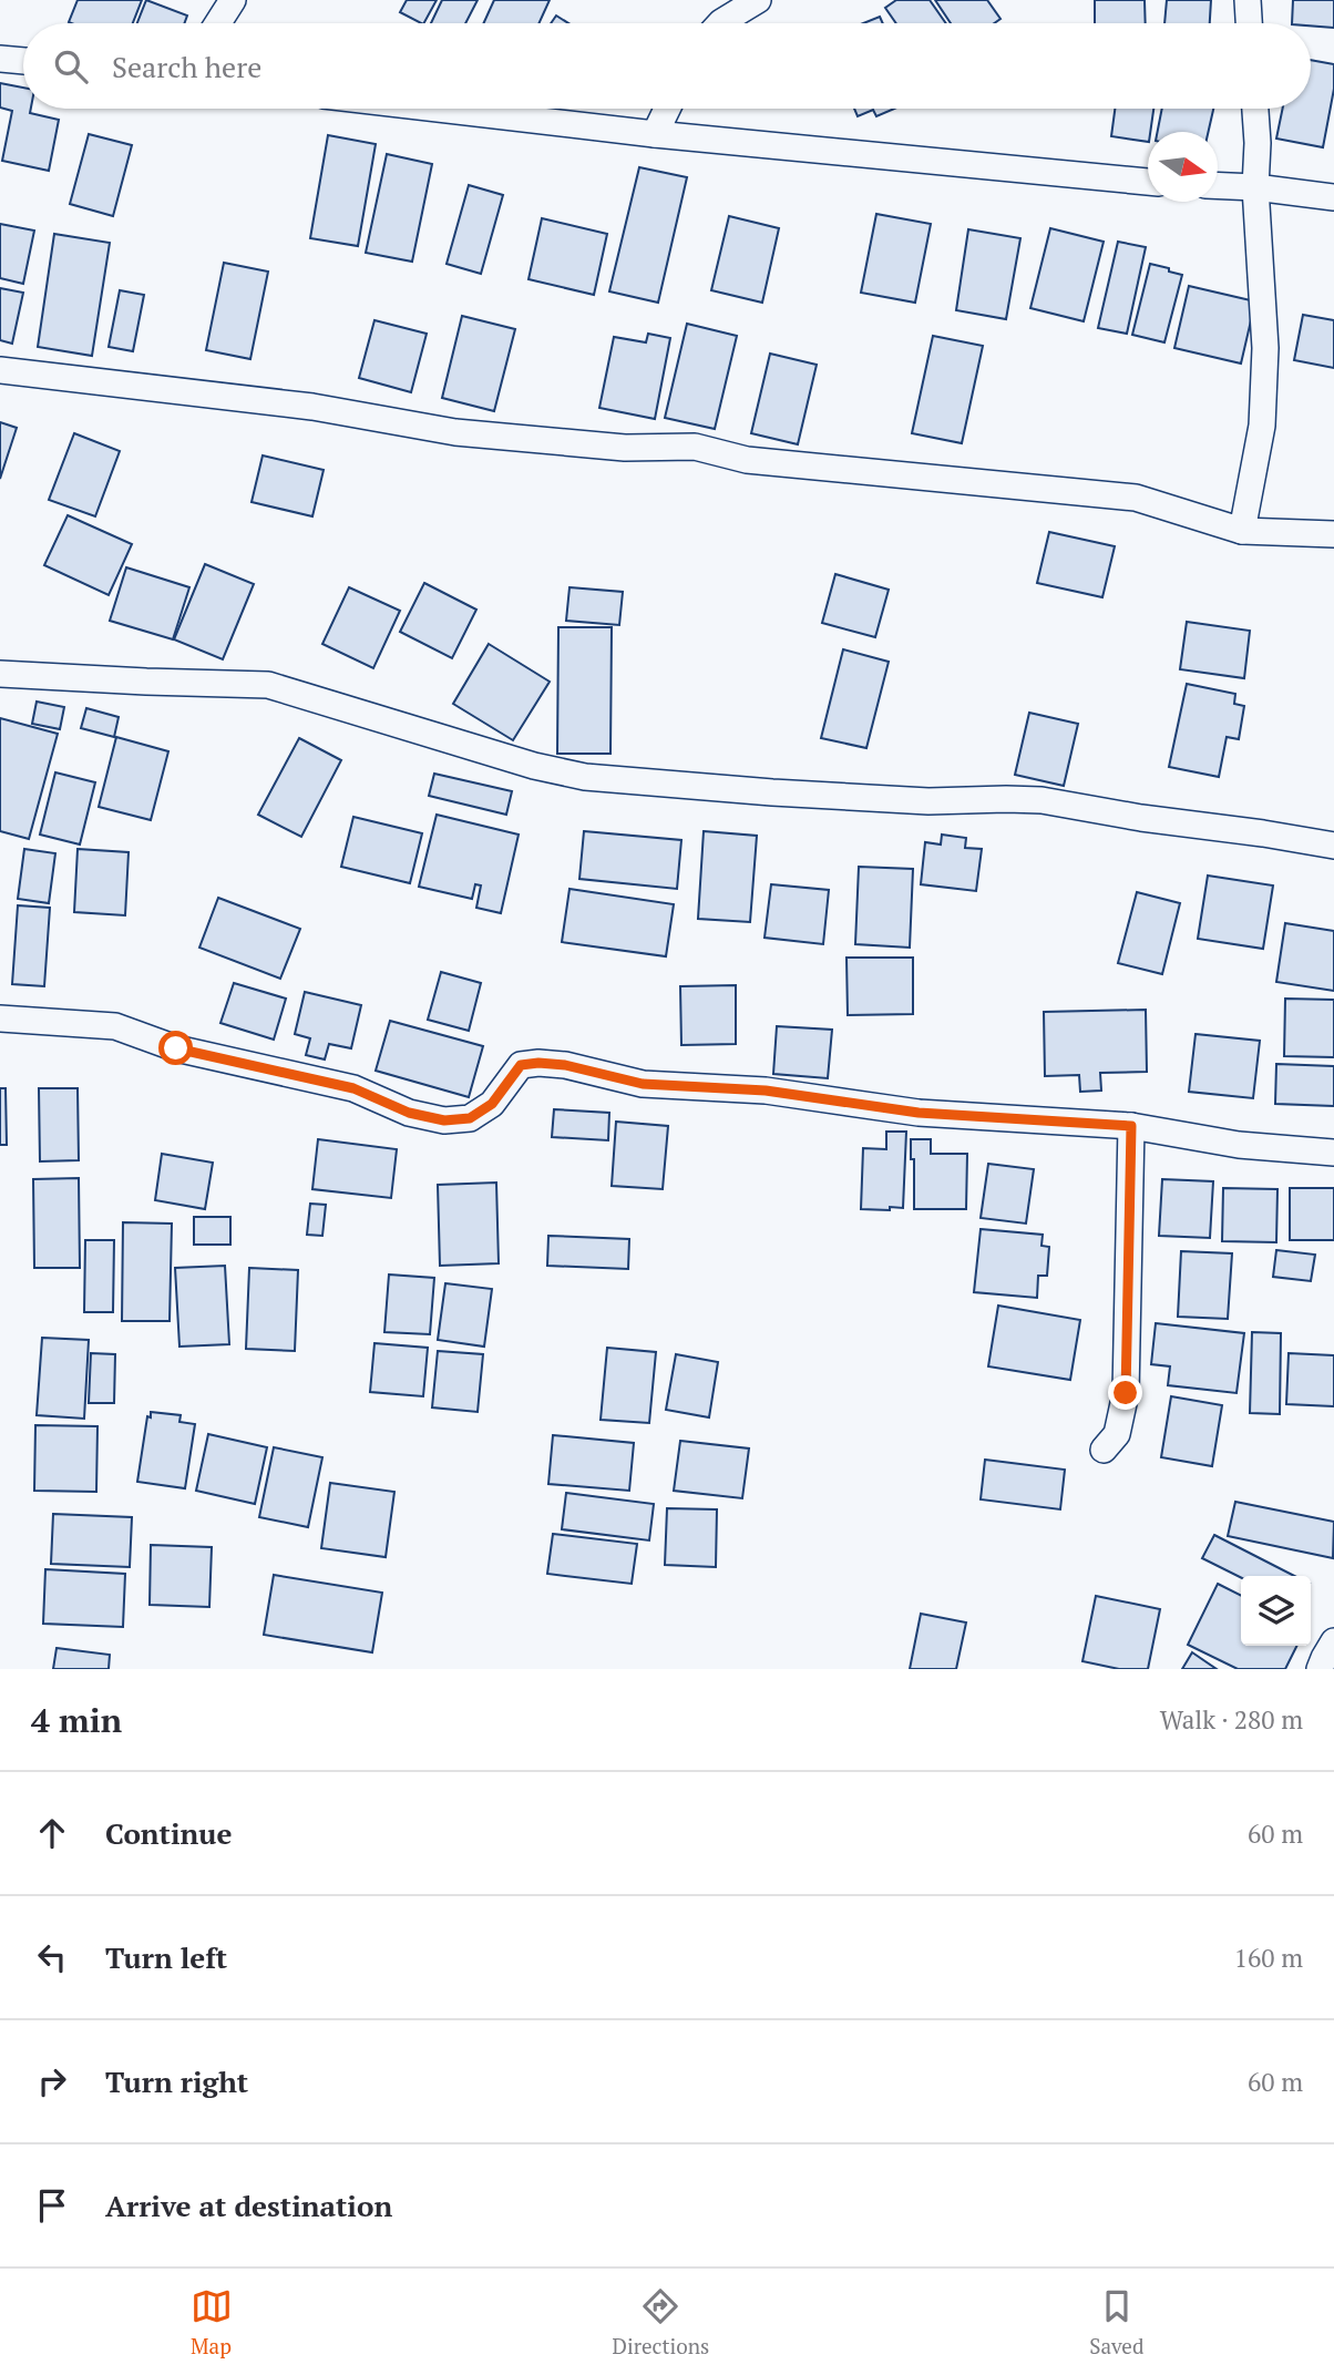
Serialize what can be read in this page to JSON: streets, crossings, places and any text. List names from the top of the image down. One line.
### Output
{"north":"right","page":{"search":"Search here","heading":["4 min","Walk · 280 m"],"list":[["Continue","60 m"],["Turn left","160 m"],["Turn right","60 m"],"Arrive at destination"],"nav":["Map","Directions","Saved"]}}
